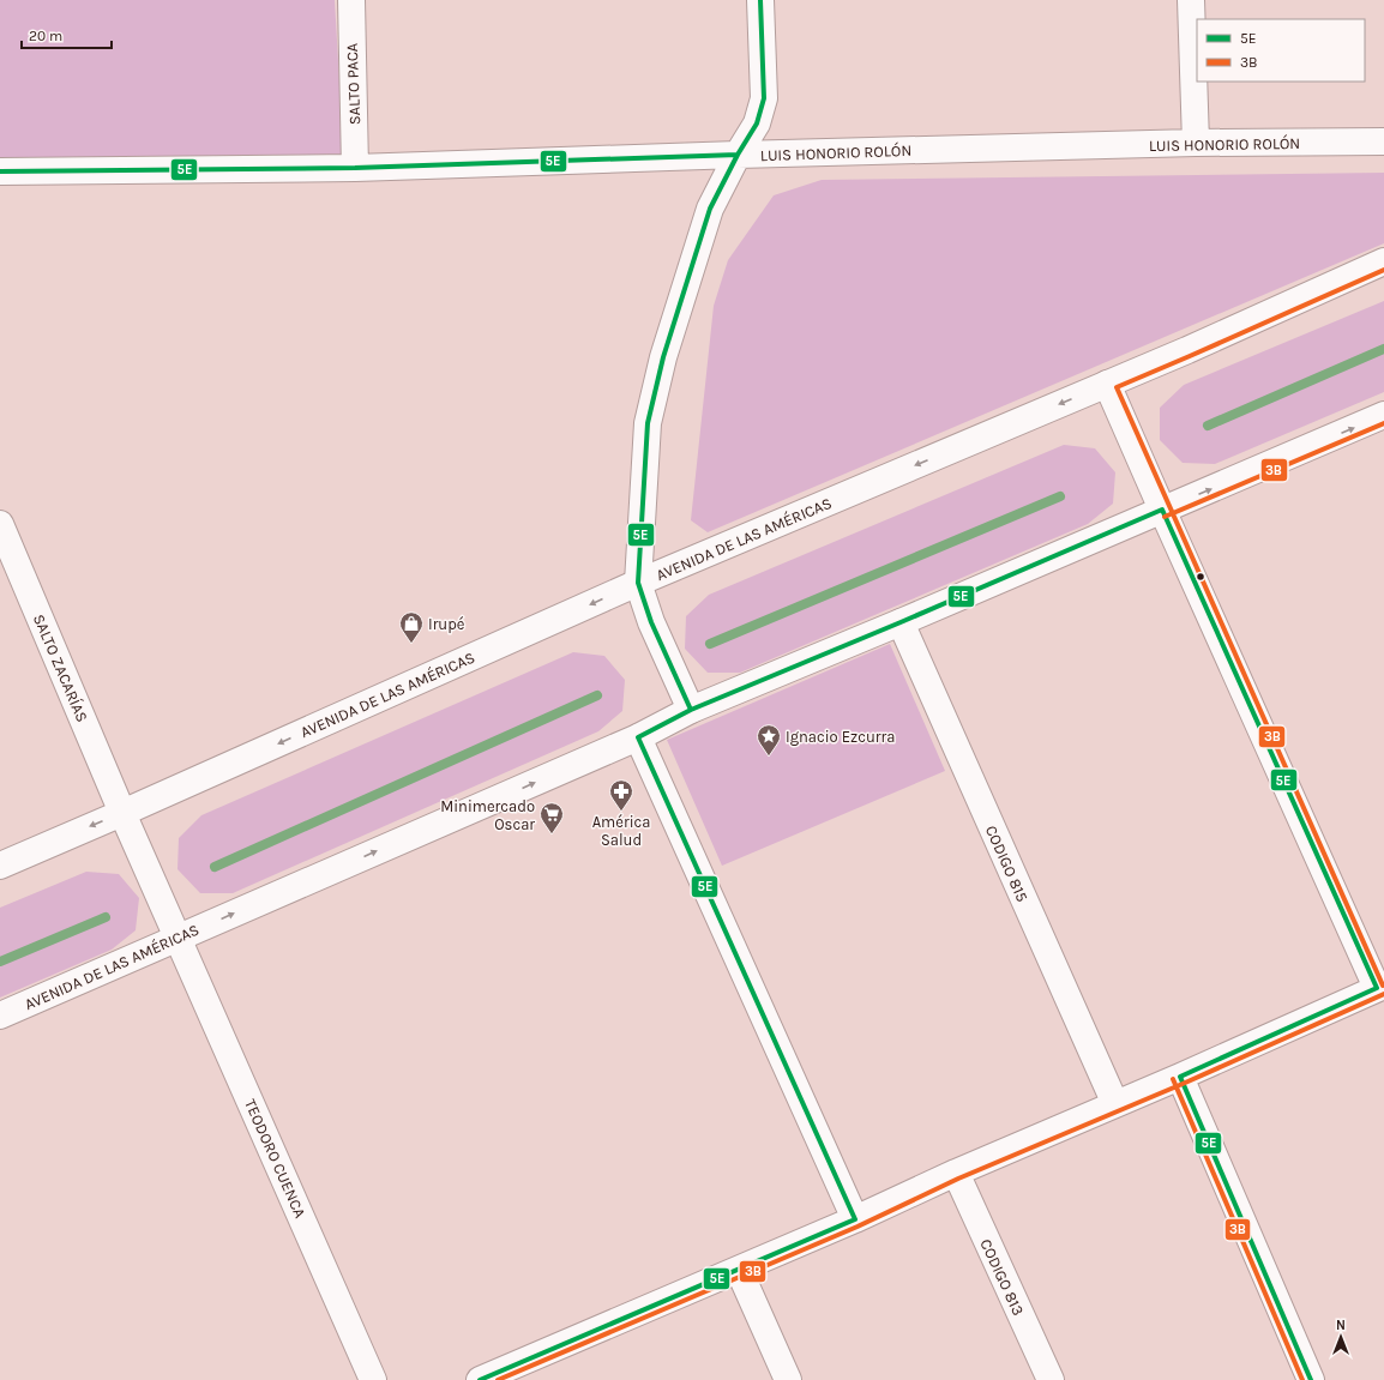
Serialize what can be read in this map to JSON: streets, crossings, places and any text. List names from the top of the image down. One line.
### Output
{"streets":{"street":["SALTO PACA","LUIS HONORIO ROLÓN","AVENIDA DE LAS AMÉRICAS","SALTO ZACARÍAS","CODIGO 815","TEODORO CUENCA","CODIGO 813"]},"crossings":[["SALTO PACA","LUIS HONORIO ROLÓN"],["AVENIDA DE LAS AMÉRICAS","SALTO ZACARÍAS"],["AVENIDA DE LAS AMÉRICAS","CODIGO 815"],["AVENIDA DE LAS AMÉRICAS","TEODORO CUENCA"],["SALTO ZACARÍAS","TEODORO CUENCA"]],"places":{"shop":["Irupé"],"place":["Ignacio Ezcurra"],"pharmacy":["América Salud"],"supermarket":["Minimercado Oscar"]},"lines":["transit line 5E","transit line 3B"],"legend":["5E","3B"],"scale_bar":"20 m","north":"top"}
